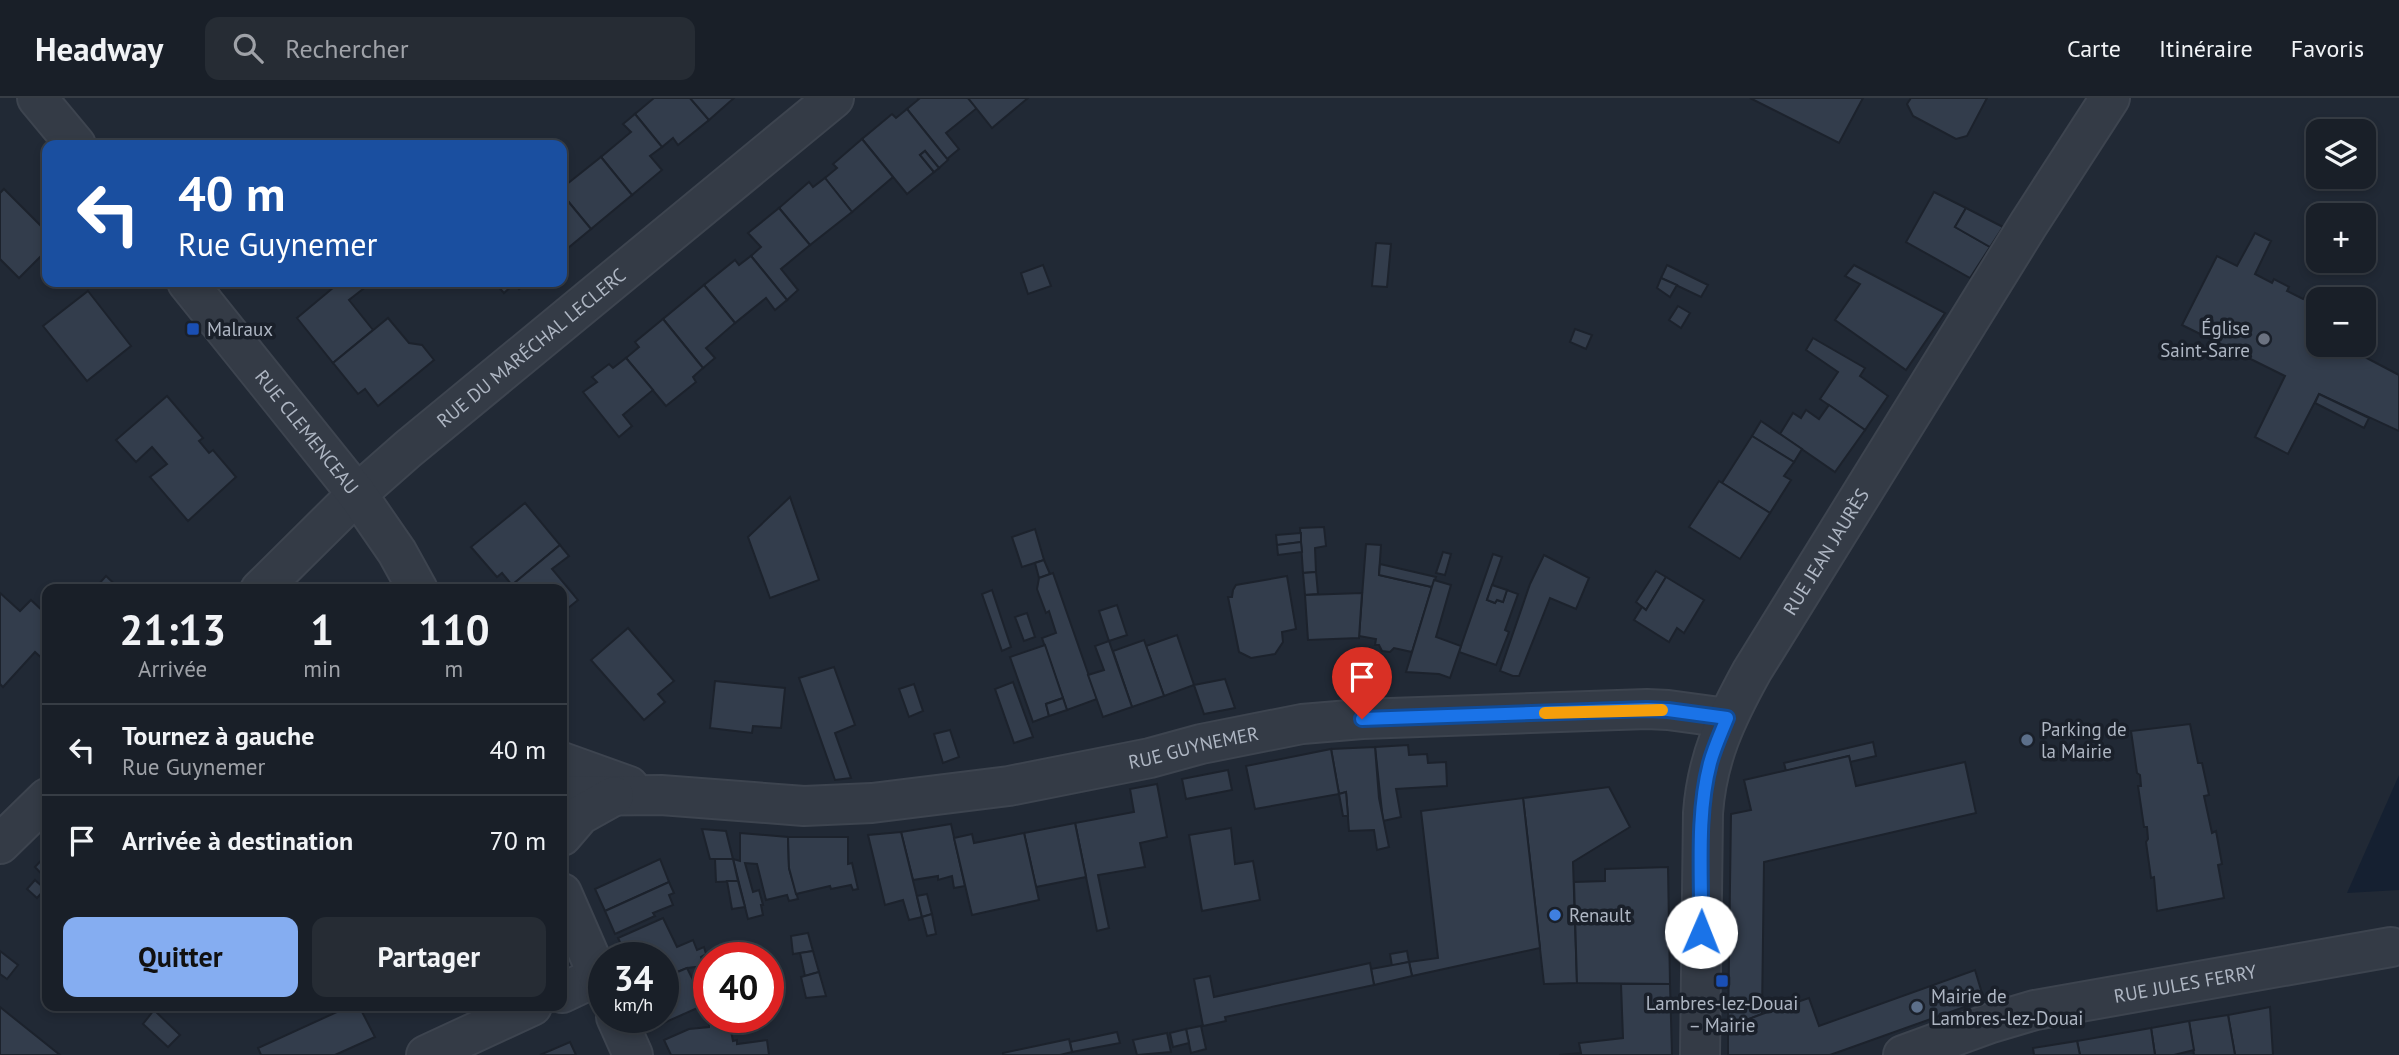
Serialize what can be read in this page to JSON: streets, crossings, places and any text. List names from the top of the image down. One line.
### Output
{"streets":{"street":["RUE DU MARÉCHAL LECLERC","RUE CLEMENCEAU","RUE JEAN JAURÈS","RUE GUYNEMER","RUE JULES FERRY"]},"crossings":[["RUE DU MARÉCHAL LECLERC","RUE CLEMENCEAU"],["RUE JEAN JAURÈS","RUE GUYNEMER"]],"places":{"transit":["Malraux","Lambres-lez-Douai – Mairie"],"other":["Église Saint-Sarre","Parking de la Mairie","Renault","Mairie de Lambres-lez-Douai"]},"page":{"header":"Headway","search":"Rechercher","nav":["Carte","Itinéraire","Favoris"],"map_buttons":["+","−"],"turn":["40 m","Rue Guynemer"],"eta":["21:13","Arrivée","1","min","110","m"],"list":[{"name":"Tournez à gauche","note":"Rue Guynemer","value":"40 m"},{"name":"Arrivée à destination","value":"70 m"}],"buttons":["Quitter","Partager"],"speed":"34 km/h","limit":"40"}}
